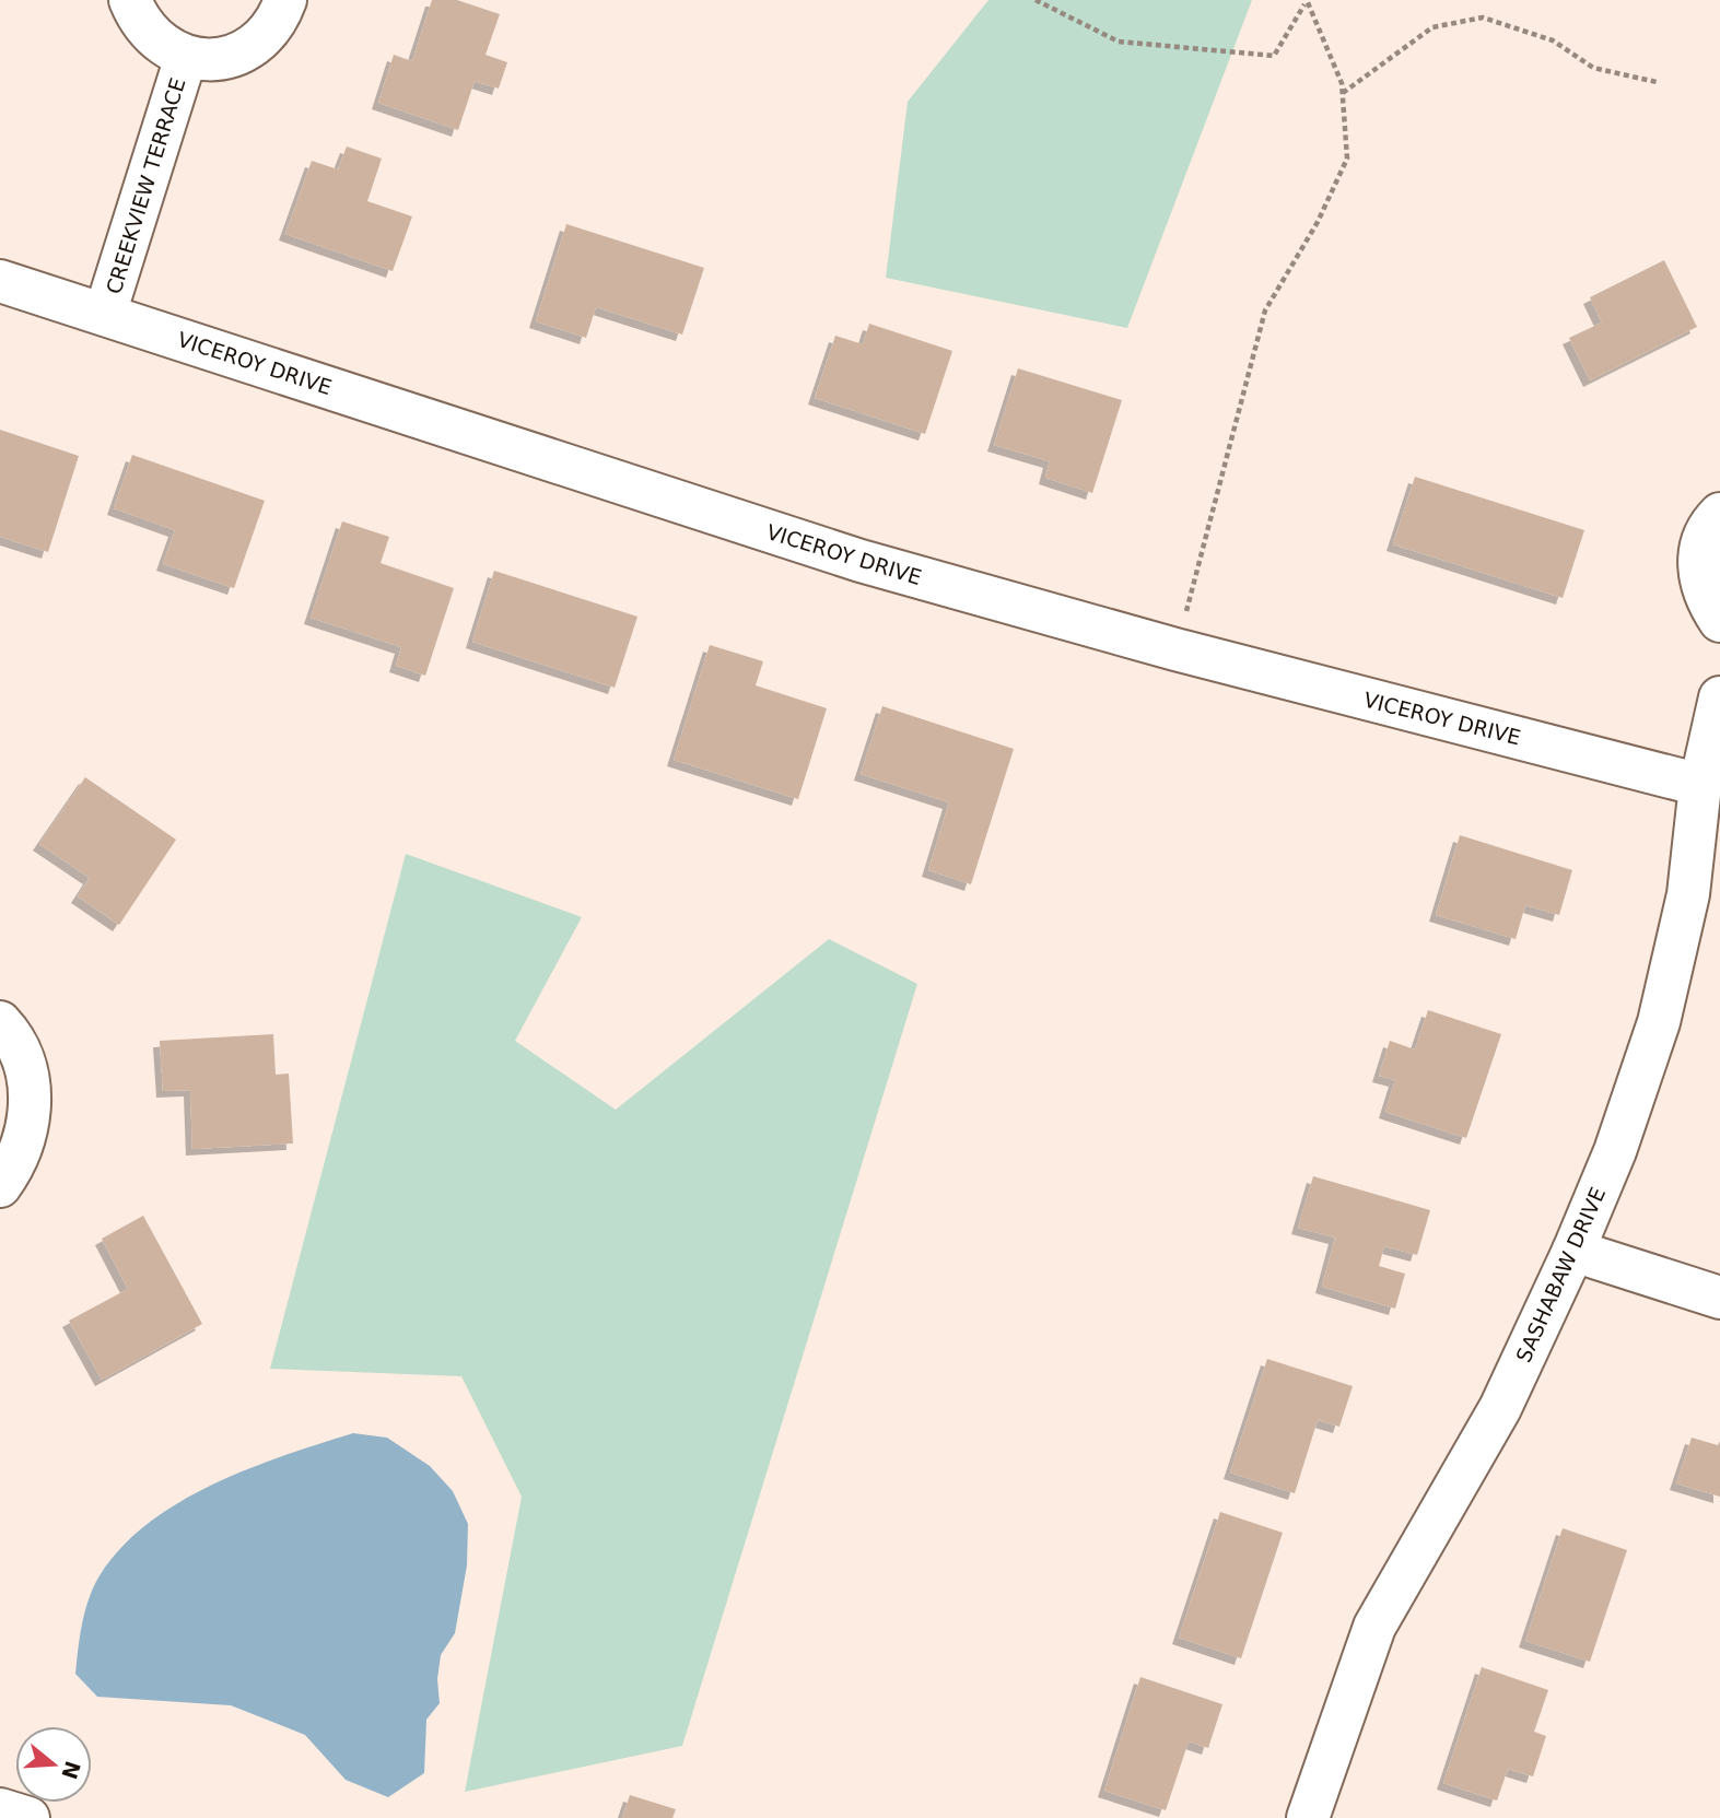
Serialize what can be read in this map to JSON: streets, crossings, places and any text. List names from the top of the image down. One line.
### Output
{"streets":{"street":["CREEKVIEW TERRACE","VICEROY DRIVE","SASHABAW DRIVE"]},"crossings":[["CREEKVIEW TERRACE","VICEROY DRIVE"],["VICEROY DRIVE","SASHABAW DRIVE"]],"north":"right"}
